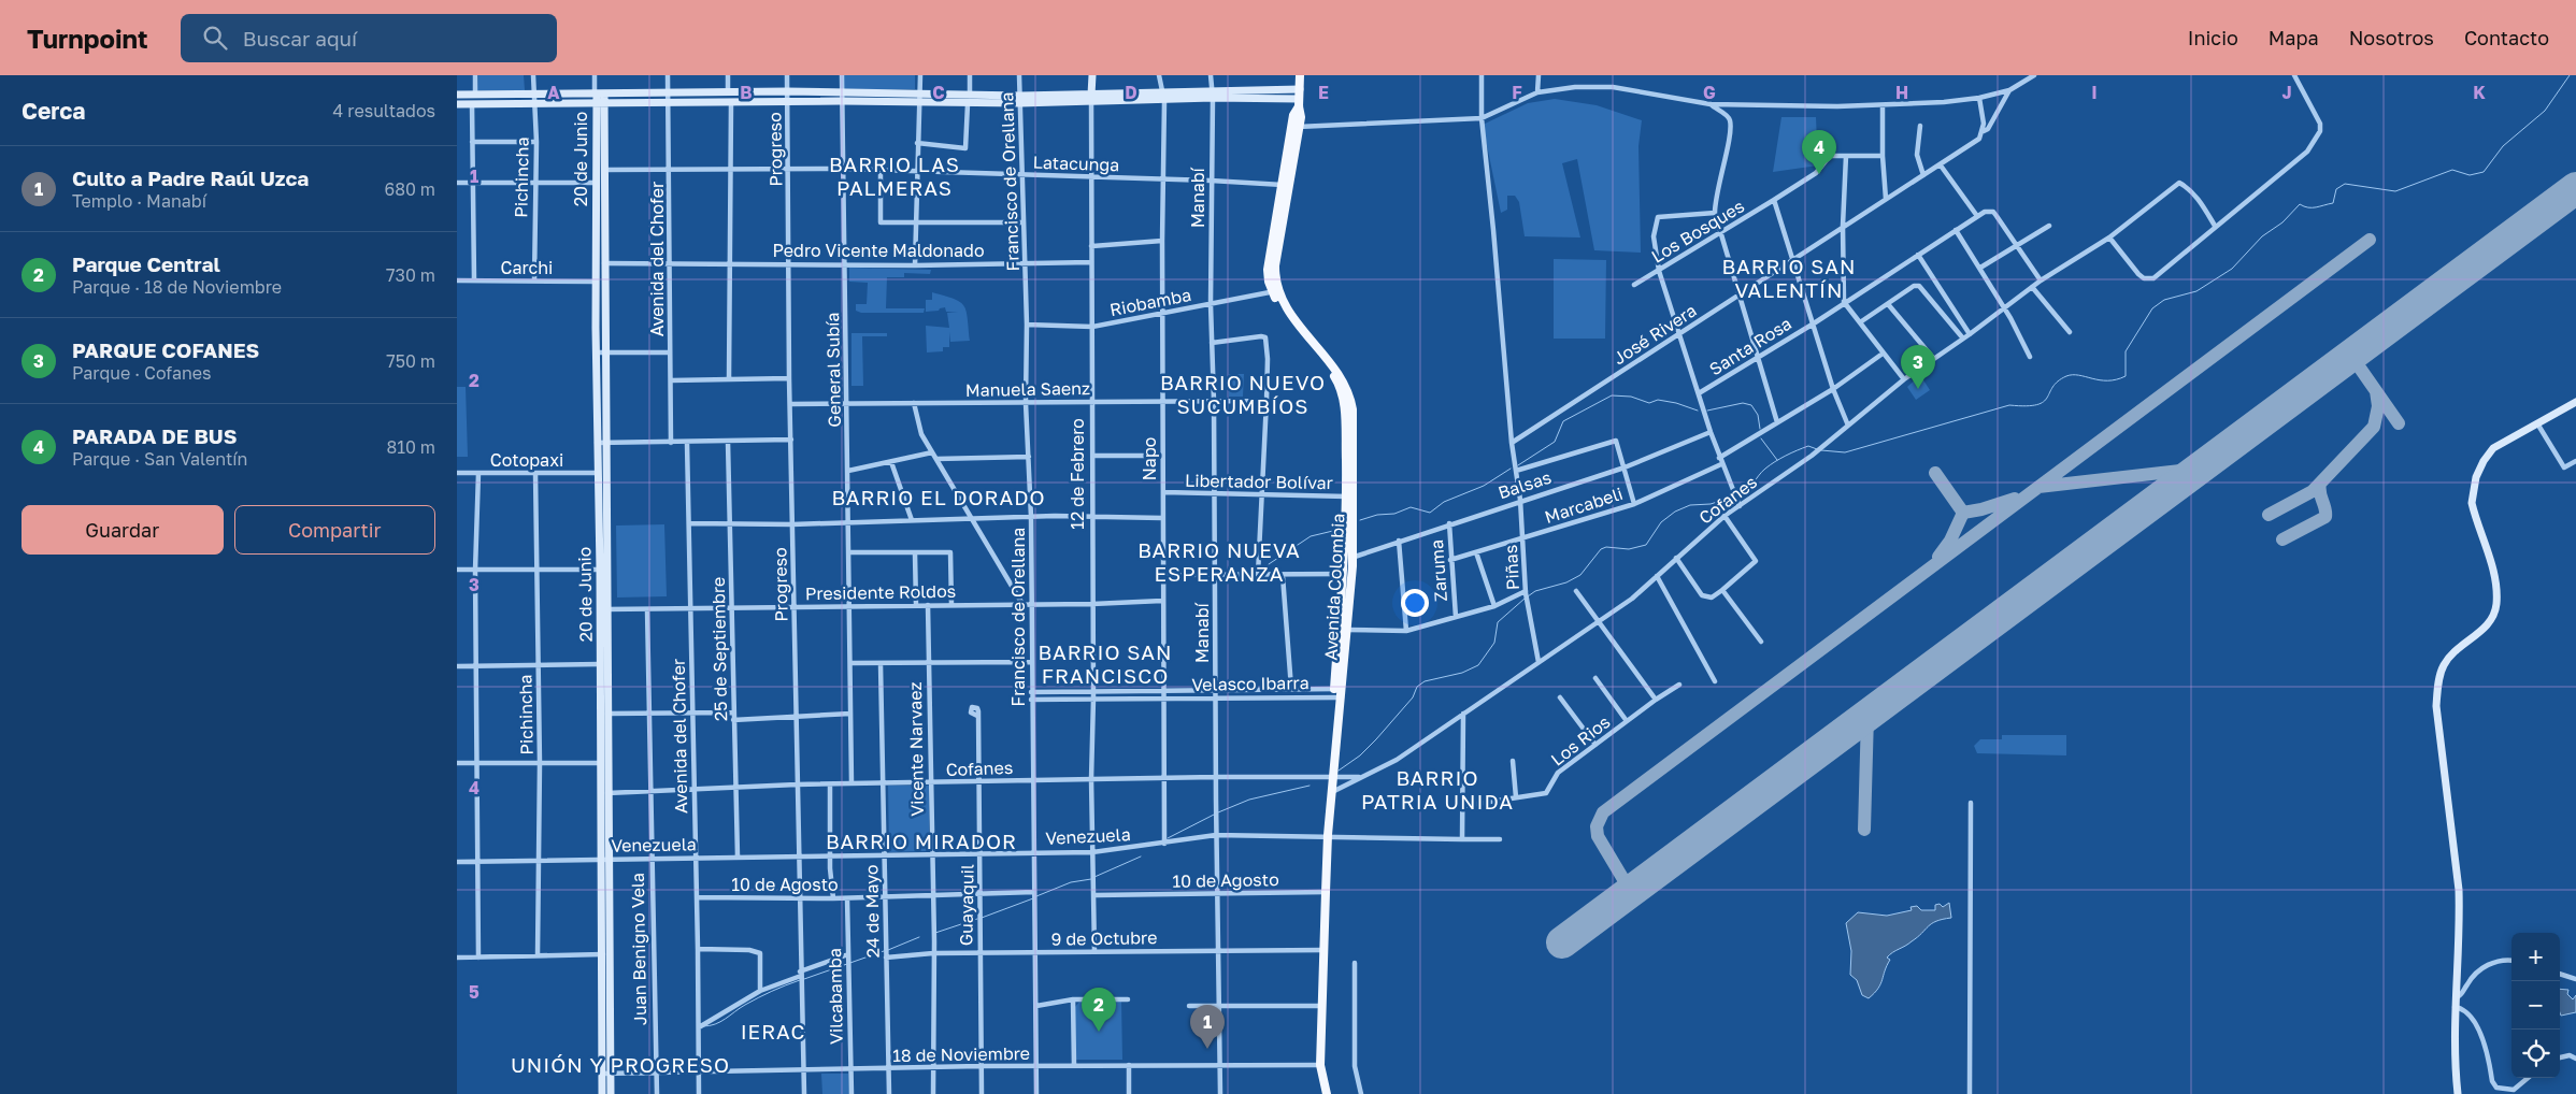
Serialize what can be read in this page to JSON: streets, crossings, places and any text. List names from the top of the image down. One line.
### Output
{"streets":{"main road":["20 de Junio","12 de Febrero","Avenida Colombia"],"street":["Progreso","Latacunga","Pichincha","Francisco de Orellana","Manabí","Los Bosques","Pedro Vicente Maldonado","Avenida del Chofer","Carchi","Riobamba","José Rivera","Santa Rosa","General Subía","Manuela Saenz","Napo","Cotopaxi","Libertador Bolívar","Balsas","Cofanes","Marcabeli","Piñas","Zaruma","Presidente Roldos","25 de Septiembre","Velasco Ibarra","Los Rios","Vicente Narvaez","Venezuela","10 de Agosto","Guayaquil","24 de Mayo","9 de Octubre","Juan Benigno Vela","Vilcabamba","18 de Noviembre"]},"crossings":[["Progreso","Latacunga"],["Progreso","Pedro Vicente Maldonado"],["Progreso","Manuela Saenz"],["Progreso","Cofanes"],["Progreso","Presidente Roldos"],["Progreso","Venezuela"],["Progreso","10 de Agosto"],["Progreso","18 de Noviembre"],["20 de Junio","Latacunga"],["20 de Junio","Carchi"],["20 de Junio","Cotopaxi"],["20 de Junio","Cofanes"],["20 de Junio","Presidente Roldos"],["20 de Junio","Venezuela"],["20 de Junio","18 de Noviembre"],["Latacunga","Francisco de Orellana"],["Latacunga","Manabí"],["Latacunga","Avenida del Chofer"],["Latacunga","General Subía"],["Latacunga","Napo"],["Latacunga","12 de Febrero"],["Latacunga","Avenida Colombia"],["Pichincha","Carchi"],["Pichincha","Cotopaxi"],["Pichincha","Venezuela"],["Francisco de Orellana","Pedro Vicente Maldonado"],["Francisco de Orellana","Riobamba"],["Francisco de Orellana","Manuela Saenz"],["Francisco de Orellana","Cofanes"],["Francisco de Orellana","Presidente Roldos"],["Francisco de Orellana","Velasco Ibarra"],["Francisco de Orellana","Venezuela"],["Francisco de Orellana","10 de Agosto"],["Francisco de Orellana","9 de Octubre"],["Francisco de Orellana","18 de Noviembre"],["Manabí","Riobamba"],["Manabí","Manuela Saenz"],["Manabí","Libertador Bolívar"],["Manabí","Cofanes"],["Manabí","Velasco Ibarra"],["Manabí","Venezuela"],["Manabí","10 de Agosto"],["Manabí","9 de Octubre"],["Manabí","18 de Noviembre"],["Pedro Vicente Maldonado","General Subía"],["Pedro Vicente Maldonado","12 de Febrero"],["Avenida del Chofer","Cofanes"],["Avenida del Chofer","Presidente Roldos"],["Avenida del Chofer","Venezuela"],["Avenida del Chofer","10 de Agosto"],["Avenida del Chofer","18 de Noviembre"],["Riobamba","Napo"],["Riobamba","12 de Febrero"],["Riobamba","Avenida Colombia"],["José Rivera","Piñas"],["General Subía","Manuela Saenz"],["General Subía","Cofanes"],["General Subía","Presidente Roldos"],["Manuela Saenz","Napo"],["Manuela Saenz","12 de Febrero"],["Napo","Libertador Bolívar"],["Napo","Cofanes"],["Napo","Presidente Roldos"],["Napo","Velasco Ibarra"],["Napo","Venezuela"],["12 de Febrero","Cofanes"],["12 de Febrero","Presidente Roldos"],["12 de Febrero","Velasco Ibarra"],["12 de Febrero","Venezuela"],["12 de Febrero","10 de Agosto"],["Libertador Bolívar","Avenida Colombia"],["Balsas","Piñas"],["Balsas","Zaruma"],["Balsas","Avenida Colombia"],["Cofanes","Piñas"],["Cofanes","Avenida Colombia"],["Cofanes","25 de Septiembre"],["Cofanes","Vicente Narvaez"],["Cofanes","Guayaquil"],["Cofanes","24 de Mayo"],["Cofanes","Juan Benigno Vela"],["Marcabeli","Piñas"],["Marcabeli","Zaruma"],["Avenida Colombia","Velasco Ibarra"],["Avenida Colombia","Venezuela"],["Avenida Colombia","10 de Agosto"],["Avenida Colombia","9 de Octubre"],["Avenida Colombia","18 de Noviembre"],["Presidente Roldos","25 de Septiembre"],["Presidente Roldos","Vicente Narvaez"],["Presidente Roldos","Juan Benigno Vela"],["25 de Septiembre","Venezuela"],["Vicente Narvaez","Venezuela"],["Vicente Narvaez","10 de Agosto"],["Vicente Narvaez","9 de Octubre"],["Venezuela","Guayaquil"],["Venezuela","24 de Mayo"],["Venezuela","Juan Benigno Vela"],["10 de Agosto","Guayaquil"],["10 de Agosto","24 de Mayo"],["10 de Agosto","Vilcabamba"],["Guayaquil","9 de Octubre"],["Guayaquil","18 de Noviembre"],["24 de Mayo","9 de Octubre"],["24 de Mayo","18 de Noviembre"],["Juan Benigno Vela","18 de Noviembre"],["Vilcabamba","18 de Noviembre"]],"districts":["BARRIO LAS PALMERAS","BARRIO SAN VALENTÍN","BARRIO NUEVO SUCUMBÍOS","BARRIO EL DORADO","BARRIO NUEVA ESPERANZA","BARRIO SAN FRANCISCO","BARRIO PATRIA UNIDA","BARRIO MIRADOR","IERAC","UNIÓN Y PROGRESO"],"page":{"header":"Turnpoint","search":"Buscar aquí","nav":["Inicio","Mapa","Nosotros","Contacto"],"heading":["Cerca","4 resultados"],"pins":["4","3","2","1"],"list":[{"mark":"1","name":"Culto a Padre Raúl Uzca","note":"Templo · Manabí","value":"680 m"},{"mark":"2","name":"Parque Central","note":"Parque · 18 de Noviembre","value":"730 m"},{"mark":"3","name":"PARQUE COFANES","note":"Parque · Cofanes","value":"750 m"},{"mark":"4","name":"PARADA DE BUS","note":"Parque · San Valentín","value":"810 m"}],"buttons":["Guardar","Compartir"],"map_buttons":["+","−"]},"grid":{"columns":["A","B","C","D","E","F","G","H","I","J","K"],"rows":["1","2","3","4","5"]}}
